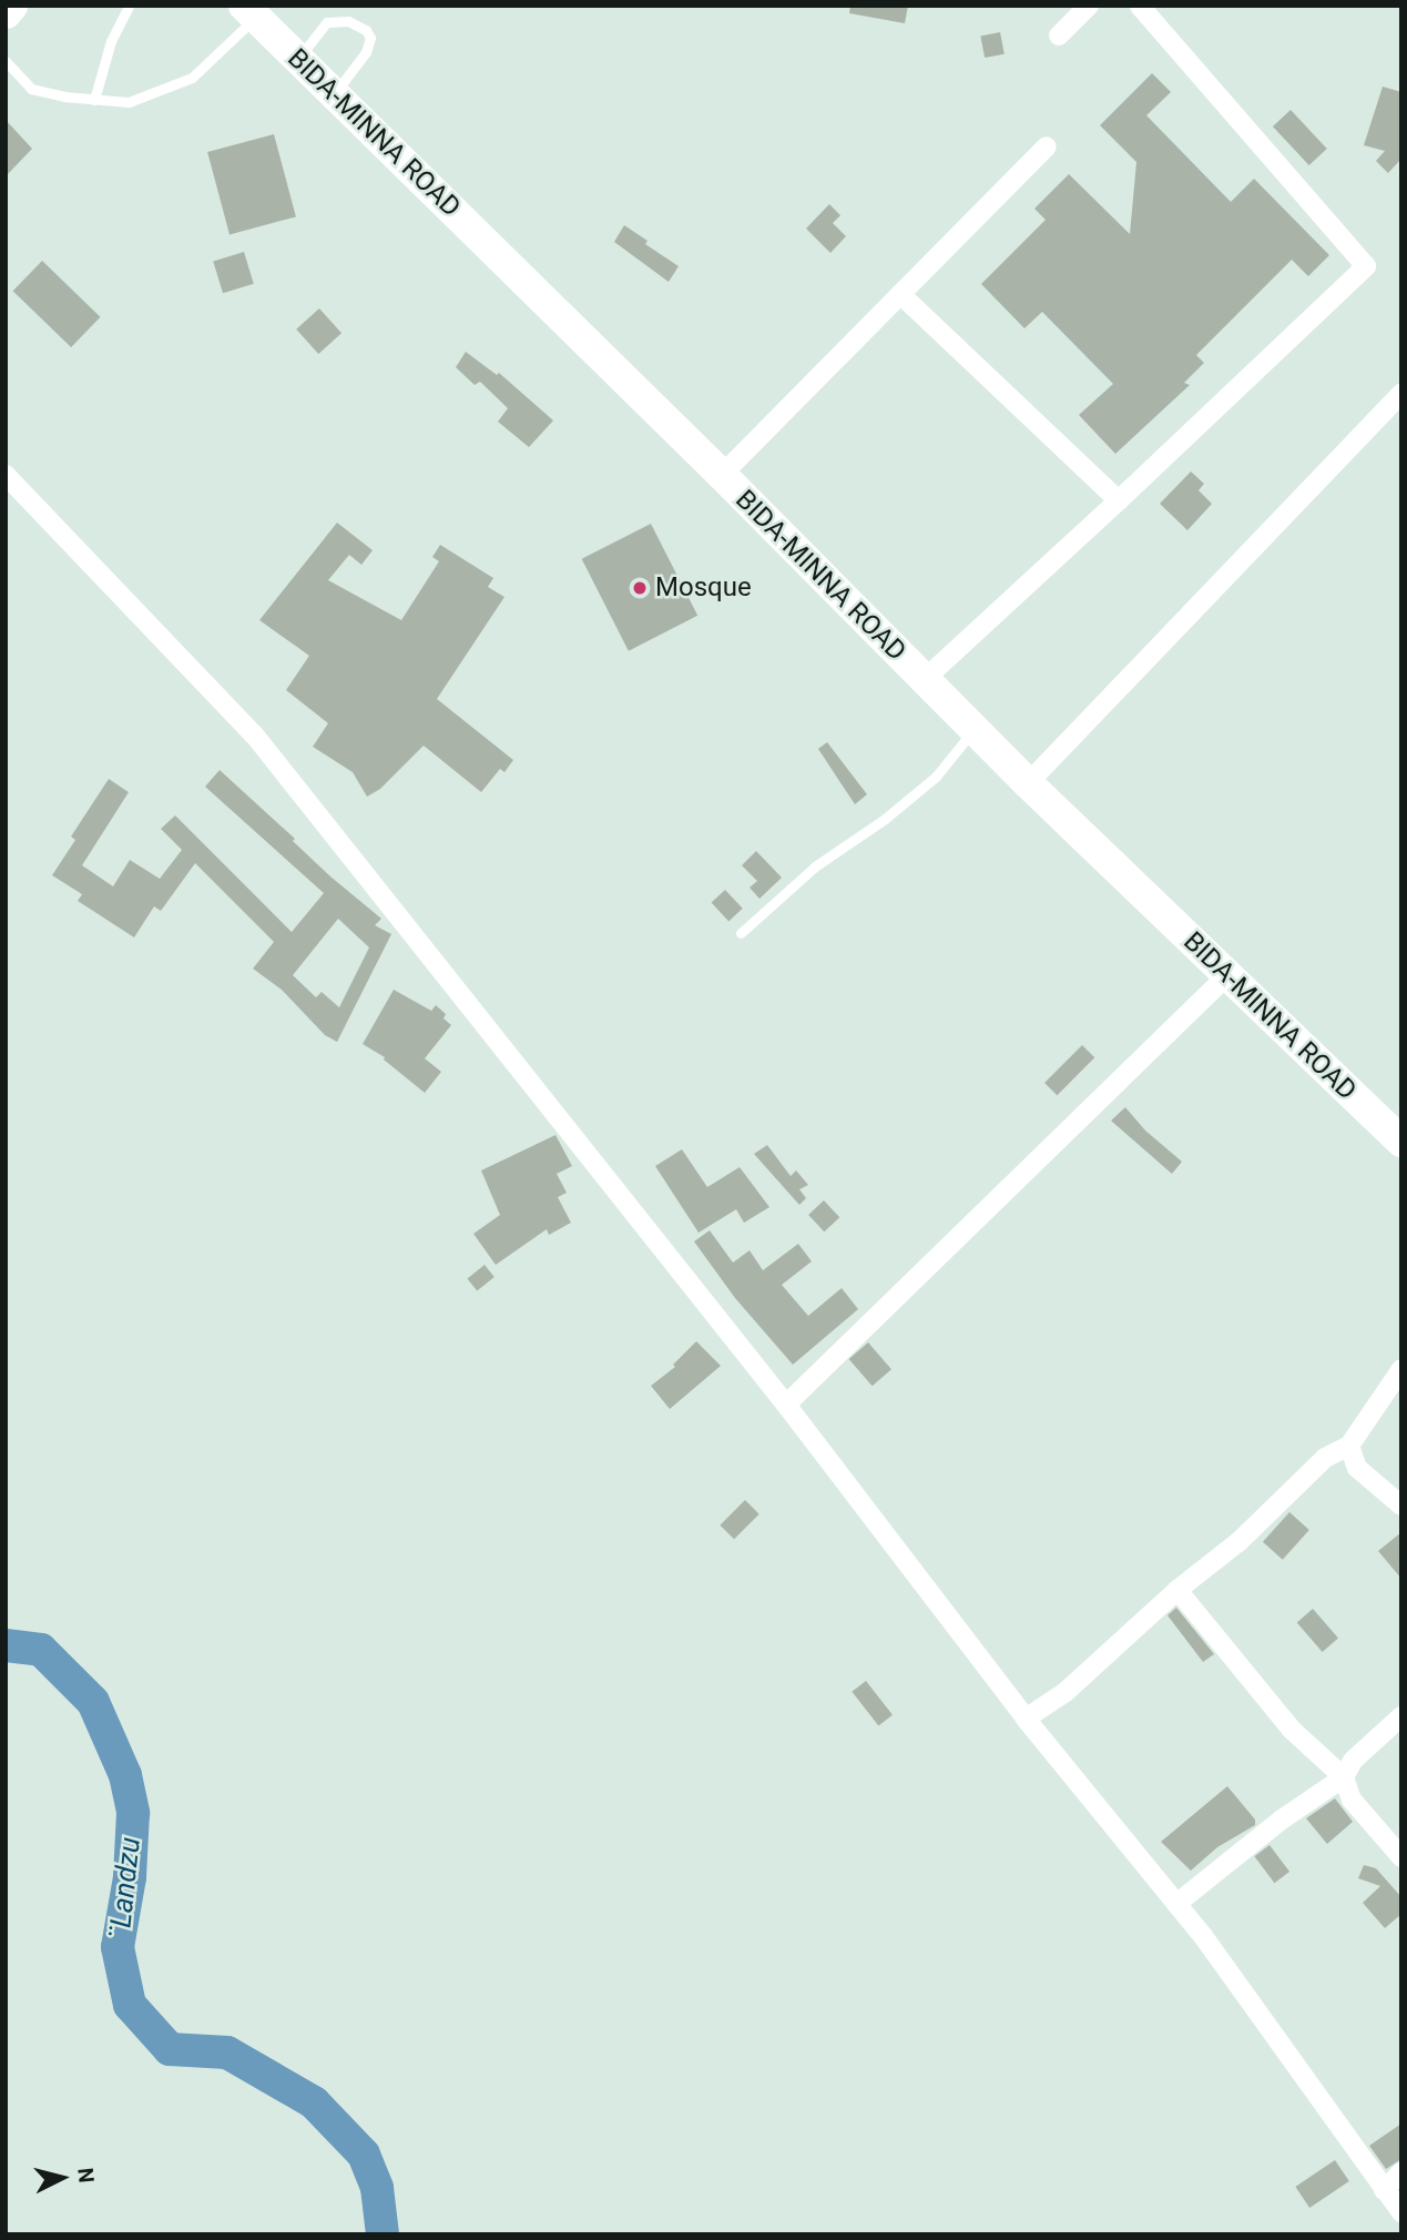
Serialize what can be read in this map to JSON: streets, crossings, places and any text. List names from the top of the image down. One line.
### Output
{"streets":{"main road":["BIDA-MINNA ROAD"]},"water":["¨Landzu"],"places":["Mosque"],"north":"right"}
